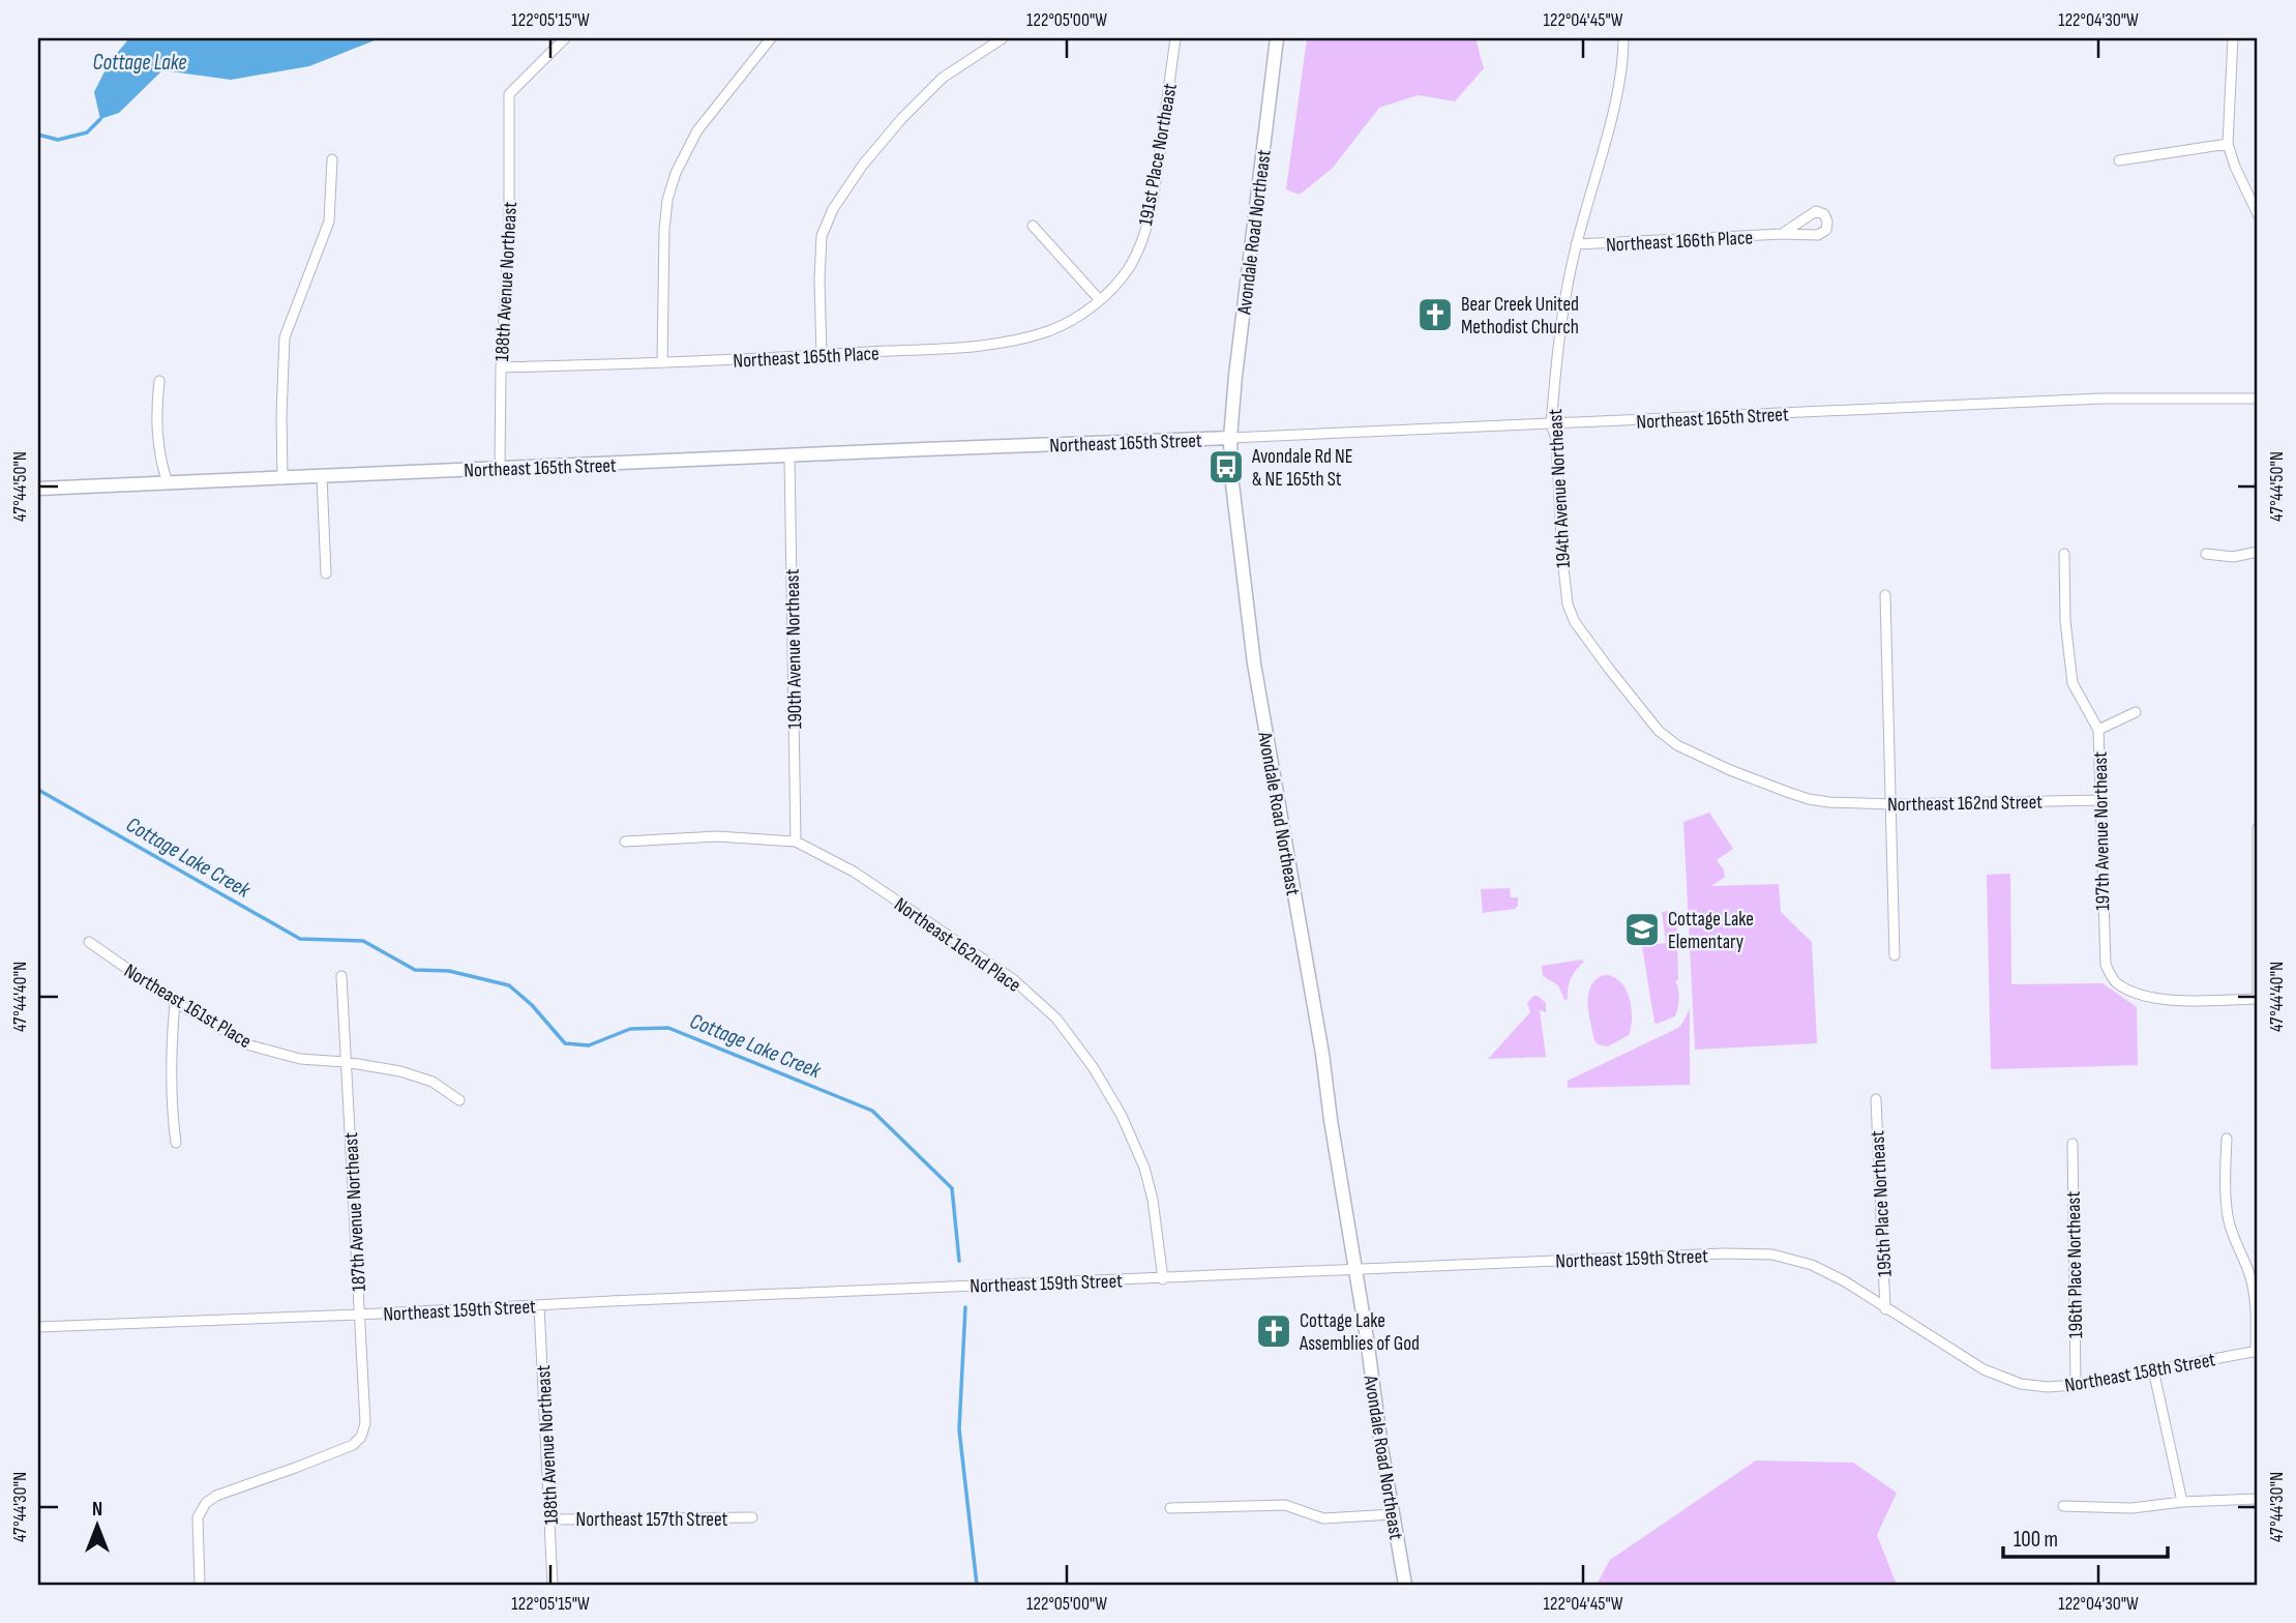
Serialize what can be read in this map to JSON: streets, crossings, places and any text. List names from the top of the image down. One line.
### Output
{"streets":{"main road":["Avondale Road Northeast","Northeast 165th Street"],"street":["191st Place Northeast","Northeast 166th Place","188th Avenue Northeast","Northeast 165th Place","194th Avenue Northeast","190th Avenue Northeast","Northeast 162nd Street","197th Avenue Northeast","Northeast 162nd Place","Northeast 161st Place","195th Place Northeast","187th Avenue Northeast","Northeast 159th Street","196th Place Northeast","Northeast 158th Street","Northeast 157th Street"]},"crossings":[["191st Place Northeast","Northeast 165th Place"],["Avondale Road Northeast","Northeast 165th Street"],["Avondale Road Northeast","Northeast 159th Street"],["Northeast 166th Place","194th Avenue Northeast"],["188th Avenue Northeast","Northeast 165th Place"],["188th Avenue Northeast","Northeast 165th Street"],["188th Avenue Northeast","Northeast 159th Street"],["188th Avenue Northeast","Northeast 157th Street"],["Northeast 165th Street","194th Avenue Northeast"],["Northeast 165th Street","190th Avenue Northeast"],["194th Avenue Northeast","Northeast 162nd Street"],["190th Avenue Northeast","Northeast 162nd Place"],["Northeast 162nd Street","197th Avenue Northeast"],["Northeast 162nd Place","Northeast 159th Street"],["Northeast 161st Place","187th Avenue Northeast"],["195th Place Northeast","Northeast 159th Street"],["187th Avenue Northeast","Northeast 159th Street"],["Northeast 159th Street","Northeast 158th Street"],["196th Place Northeast","Northeast 158th Street"]],"water":["Cottage Lake","Cottage Lake Creek"],"places":{"church":["Bear Creek United Methodist Church","Cottage Lake Assemblies of God"],"bus stop":["Avondale Rd NE & NE 165th St"],"school or university":["Cottage Lake Elementary"]},"scale_bar":"100 m","north":"top","coordinates":["122°05'15\"W","122°05'00\"W","122°04'45\"W","122°04'30\"W","47°44'50\"N","47°44'40\"N","47°44'30\"N"]}
